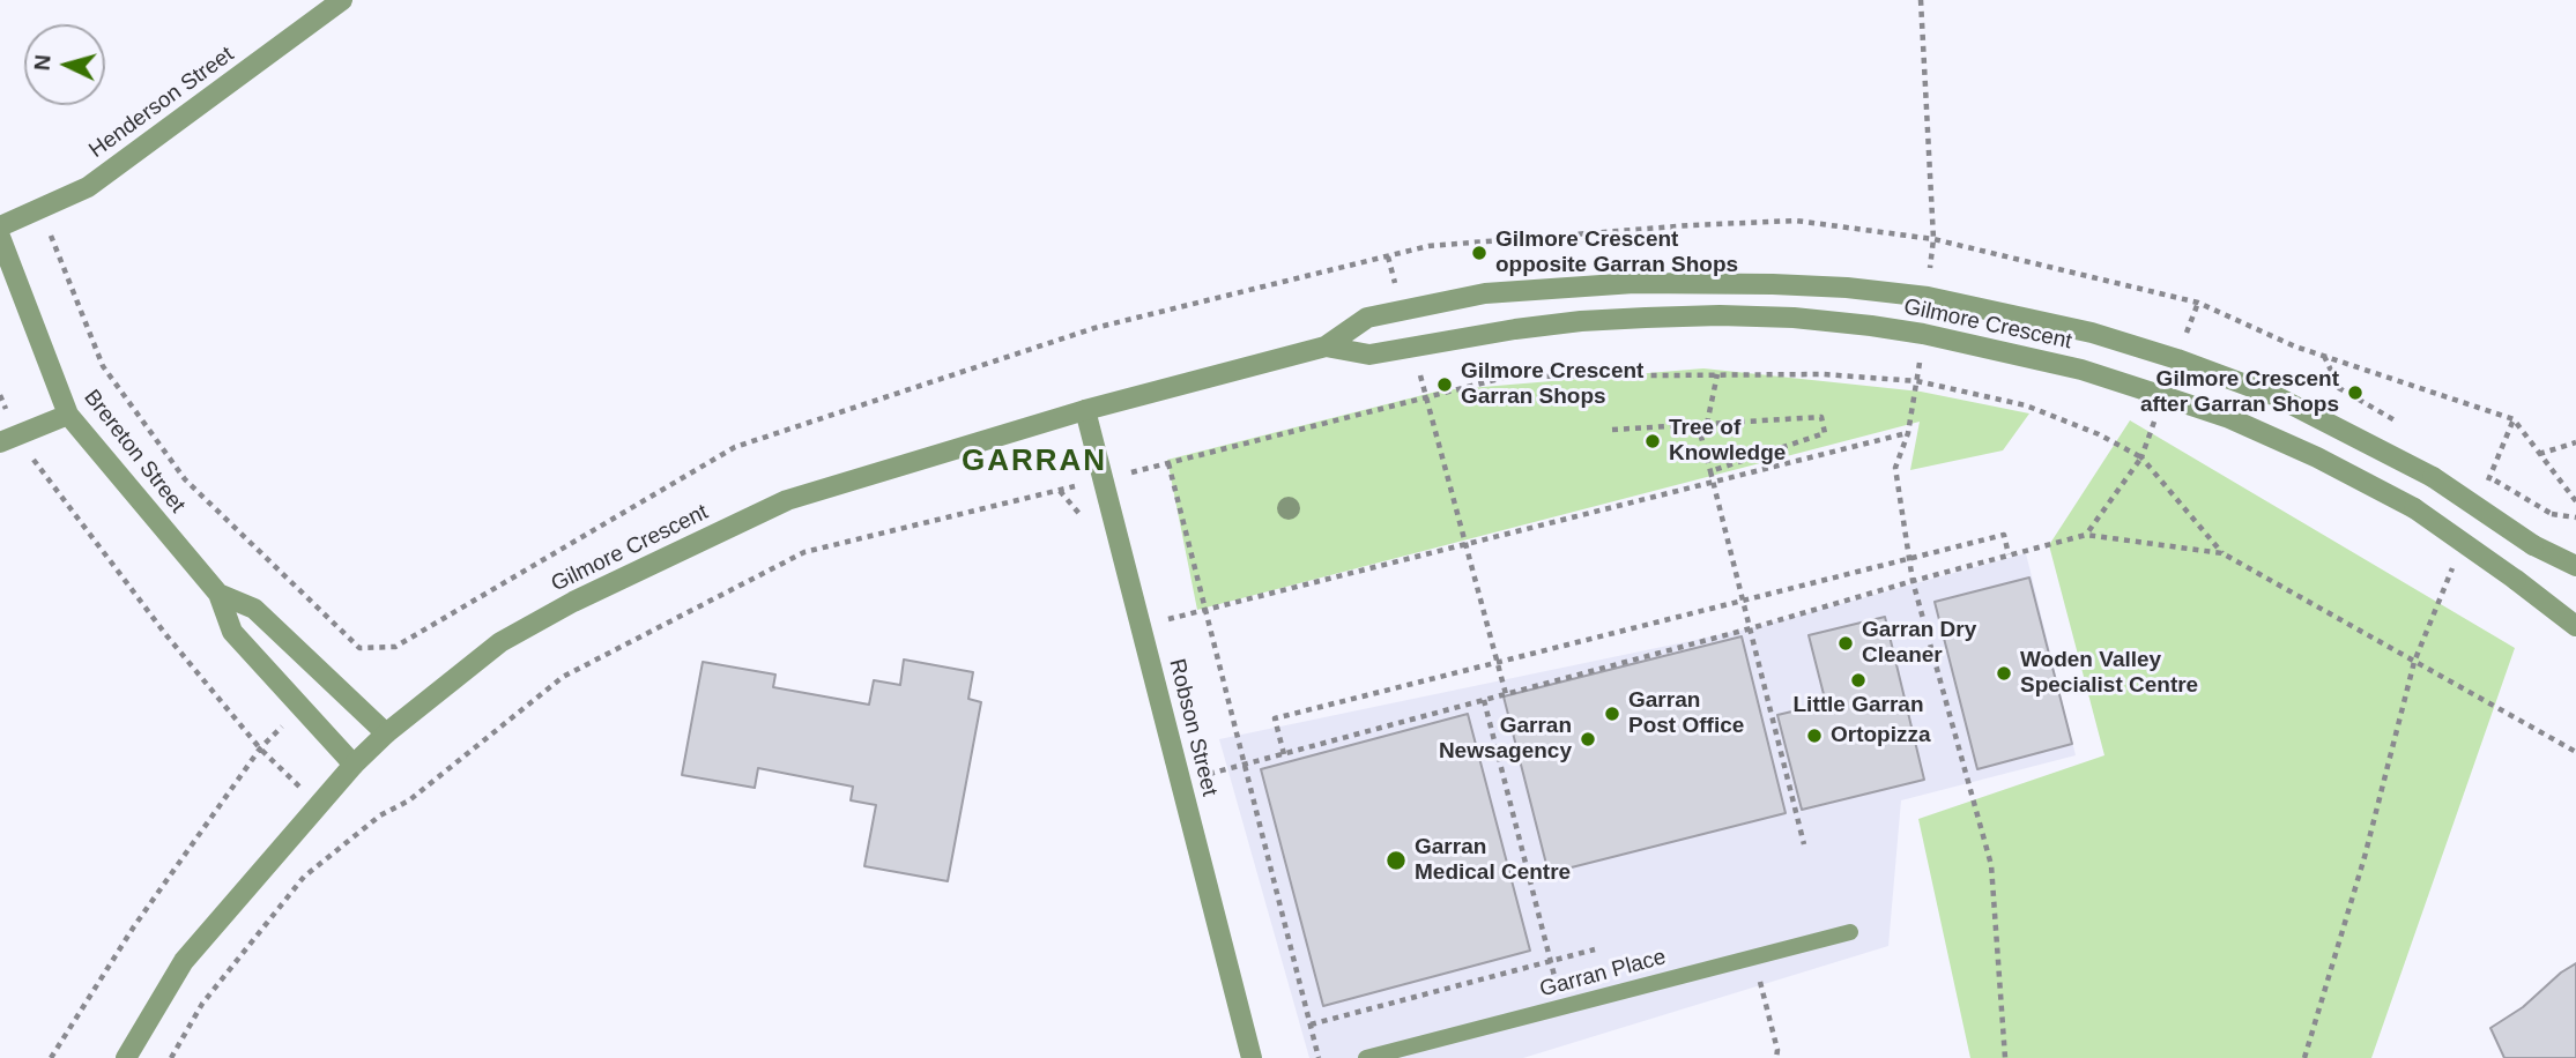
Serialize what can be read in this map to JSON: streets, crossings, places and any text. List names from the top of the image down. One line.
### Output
{"streets":{"street":["Henderson Street","Gilmore Crescent","Brereton Street","Robson Street"],"lane":["Garran Place"]},"crossings":[["Gilmore Crescent","Brereton Street"],["Gilmore Crescent","Robson Street"]],"districts":["GARRAN"],"places":["Gilmore Crescent opposite Garran Shops","Gilmore Crescent Garran Shops","Gilmore Crescent after Garran Shops","Tree of Knowledge","Garran Dry Cleaner","Woden Valley Specialist Centre","Little Garran","Garran Post Office","Ortopizza","Garran Newsagency","Garran Medical Centre"],"north":"left"}
